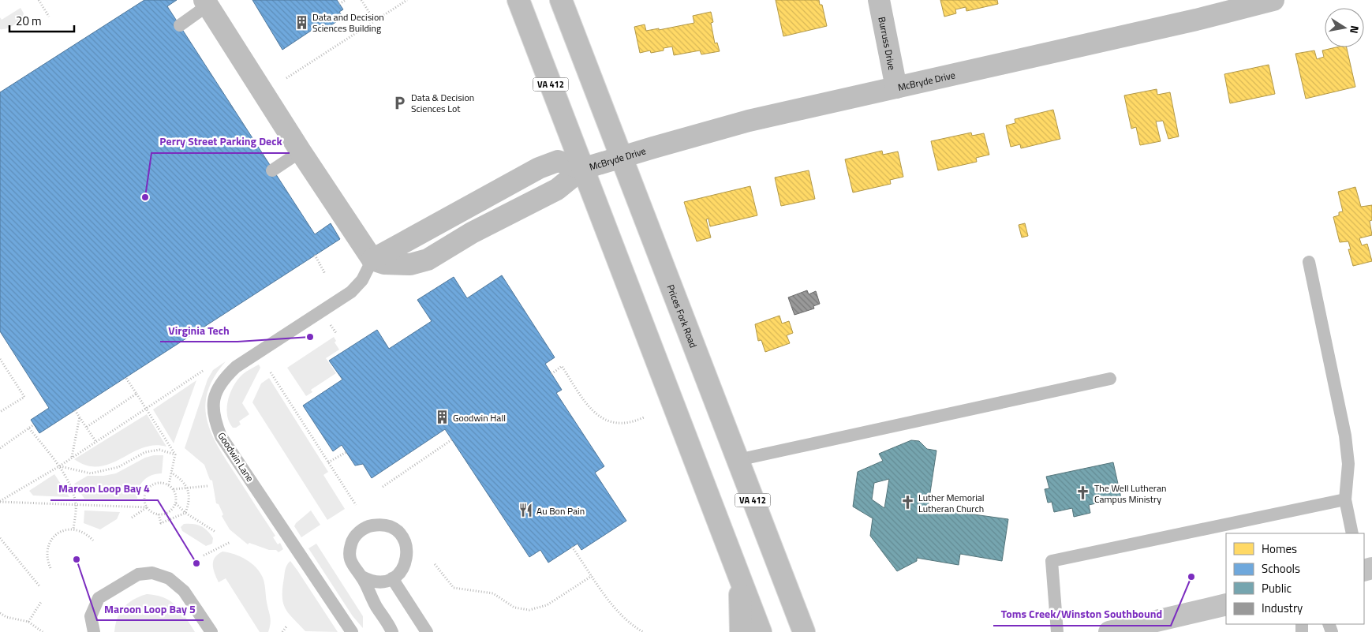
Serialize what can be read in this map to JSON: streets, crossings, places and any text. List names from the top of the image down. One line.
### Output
{"streets":{"main road":["Burruss Drive","McBryde Drive","VA 412","Prices Fork Road"],"lane":["Goodwin Lane"]},"crossings":[["Burruss Drive","McBryde Drive"],["McBryde Drive","VA 412"],["McBryde Drive","Prices Fork Road"]],"places":{"building":["Data and Decision Sciences Building","Goodwin Hall"],"parking":["Data & Decision Sciences Lot"],"other":["Perry Street Parking Deck","Virginia Tech","Maroon Loop Bay 5","Maroon Loop Bay 4","Toms Creek/Winston Southbound"],"church":["The Well Lutheran Campus Ministry","Luther Memorial Lutheran Church"],"restaurant":["Au Bon Pain"]},"legend":["Homes","Schools","Public","Industry"],"scale_bar":"20 m","north":"right"}
